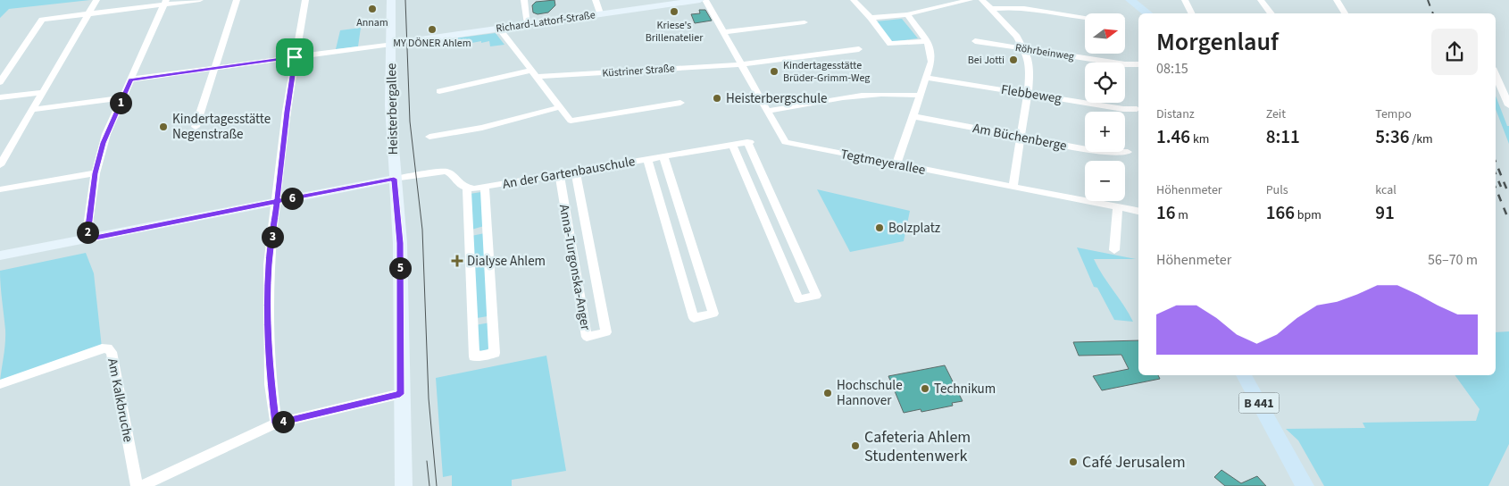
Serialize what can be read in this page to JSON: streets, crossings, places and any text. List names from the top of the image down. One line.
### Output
{"streets":{"main road":["Richard-Lattorf-Straße","Heisterbergallee","B 441"],"street":["Röhrbeinweg","Küstriner Straße","Flebbeweg","Am Büchenberge","Tegtmeyerallee","An der Gartenbauschule","Anna-Turgonska-Anger","Am Kalkbruche"]},"crossings":[["Richard-Lattorf-Straße","Heisterbergallee"],["Küstriner Straße","Tegtmeyerallee"],["An der Gartenbauschule","Anna-Turgonska-Anger"]],"places":{"other":["Annam","Kriese's Brillenatelier","MY DÖNER Ahlem","Bei Jotti","Kindertagesstätte Brüder-Grimm-Weg","Heisterbergschule","Kindertagesstätte Negenstraße","Bolzplatz","Technikum","Hochschule Hannover","Cafeteria Ahlem Studentenwerk","Café Jerusalem"],"health":["Dialyse Ahlem"]},"north":"right","page":{"map_buttons":["+","−"],"heading":["Morgenlauf","08:15"],"stats":[["Distanz","1.46 km"],["Zeit","8:11"],["Tempo","5:36 /km"],["Höhenmeter","16 m"],["Puls","166 bpm"],["kcal","91"]],"pins":["1","6","2","3","5","4"],"chart":["Höhenmeter","56–70 m"]}}
